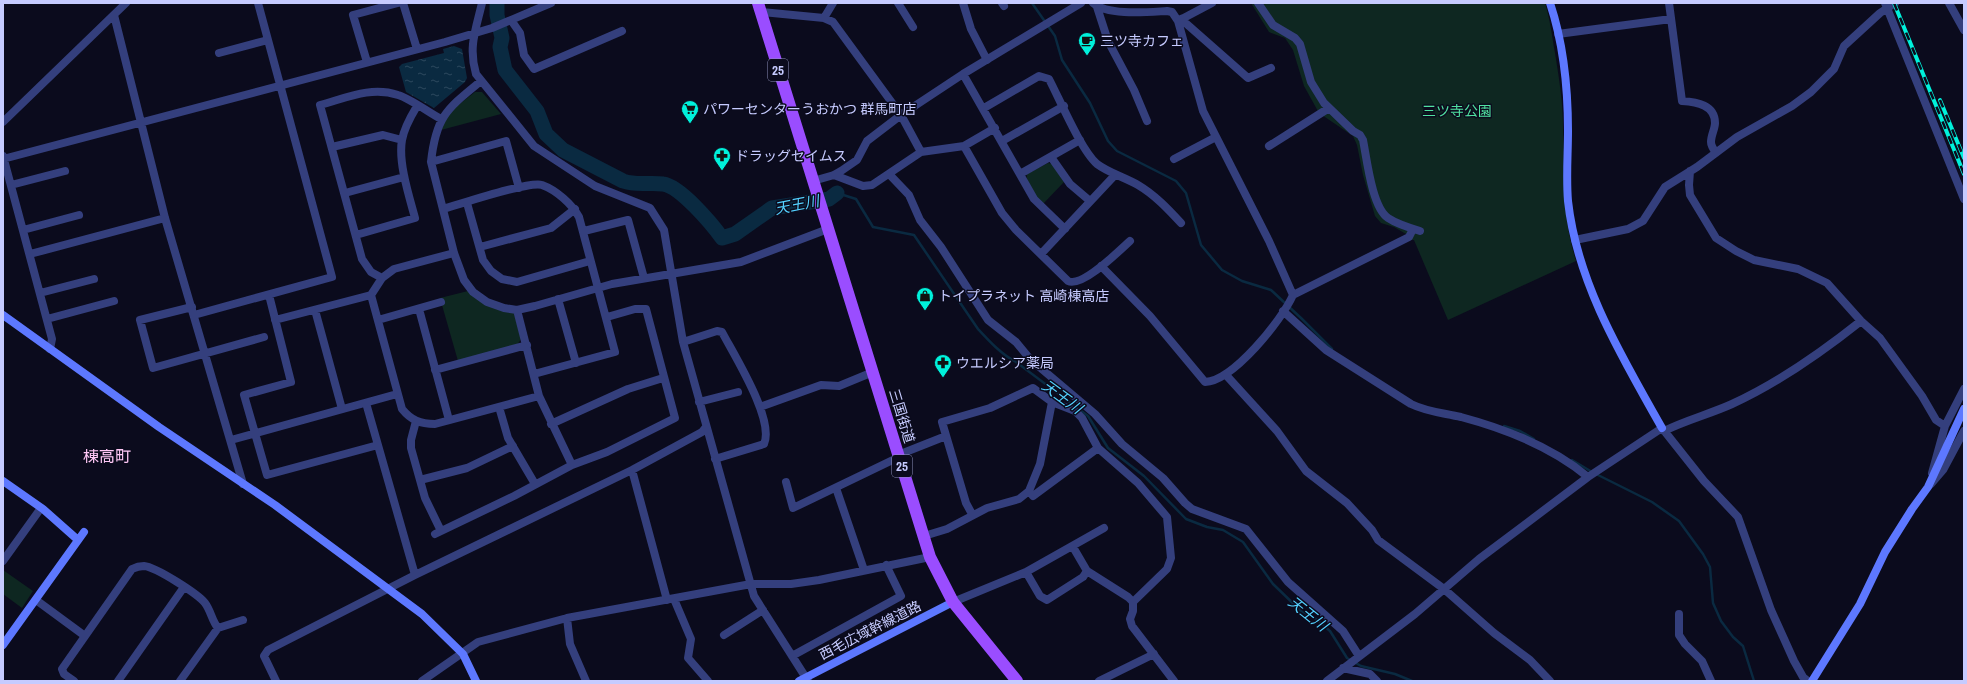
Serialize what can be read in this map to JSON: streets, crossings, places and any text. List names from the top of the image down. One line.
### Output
{"streets":{"main road":["25","三国街道"],"street":["西毛広域幹線道路"]},"crossings":[["25","三国街道"],["三国街道","西毛広域幹線道路"]],"districts":["棟高町"],"water":["天王川"],"parks":["三ツ寺公園"],"places":{"cafe":["三ツ寺カフェ"],"supermarket":["パワーセンターうおかつ 群馬町店"],"pharmacy":["ドラッグセイムス","ウエルシア薬局"],"shop":["トイプラネット 高崎棟高店"]}}
